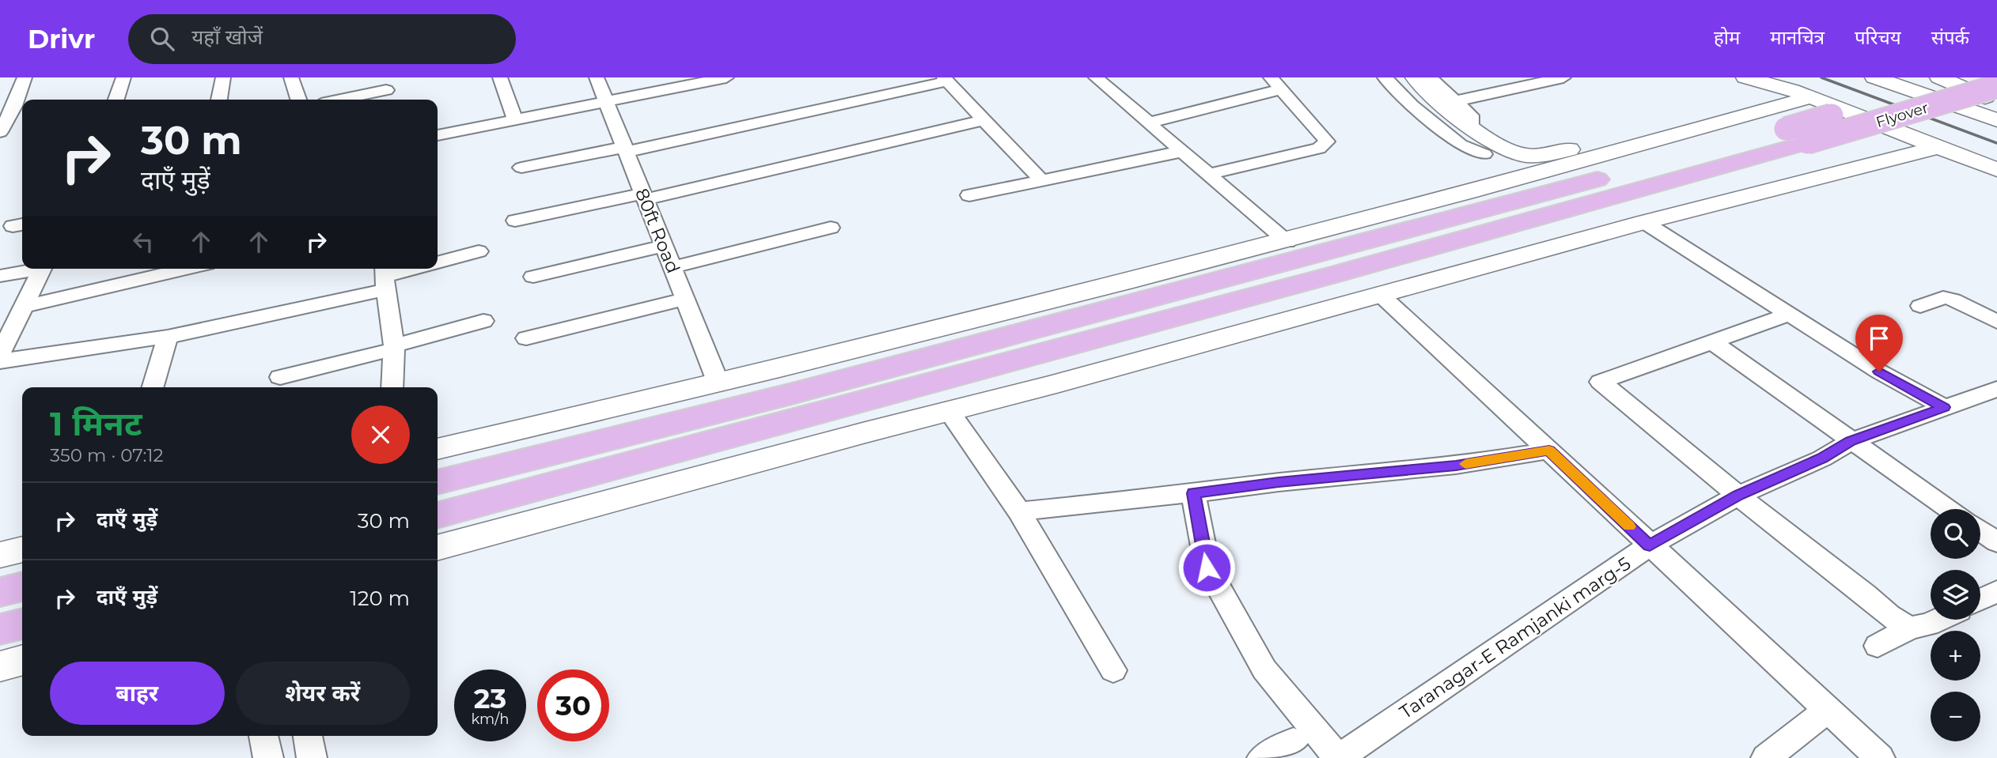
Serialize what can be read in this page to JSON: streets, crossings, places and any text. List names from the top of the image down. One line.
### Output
{"streets":{"highway":["Flyover"],"street":["80ft Road","Taranagar-E Ramjanki marg-5"]},"page":{"header":"Drivr","search":"यहाँ खोजें","nav":["होम","मानचित्र","परिचय","संपर्क"],"turn":["30 m","दाएँ मुड़ें"],"heading":["1 मिनट","350 m · 07:12"],"list":[{"name":"दाएँ मुड़ें","value":"30 m"},{"name":"दाएँ मुड़ें","value":"120 m"}],"map_buttons":["+","−"],"buttons":["बाहर","शेयर करें"],"speed":"23 km/h","limit":"30"}}
